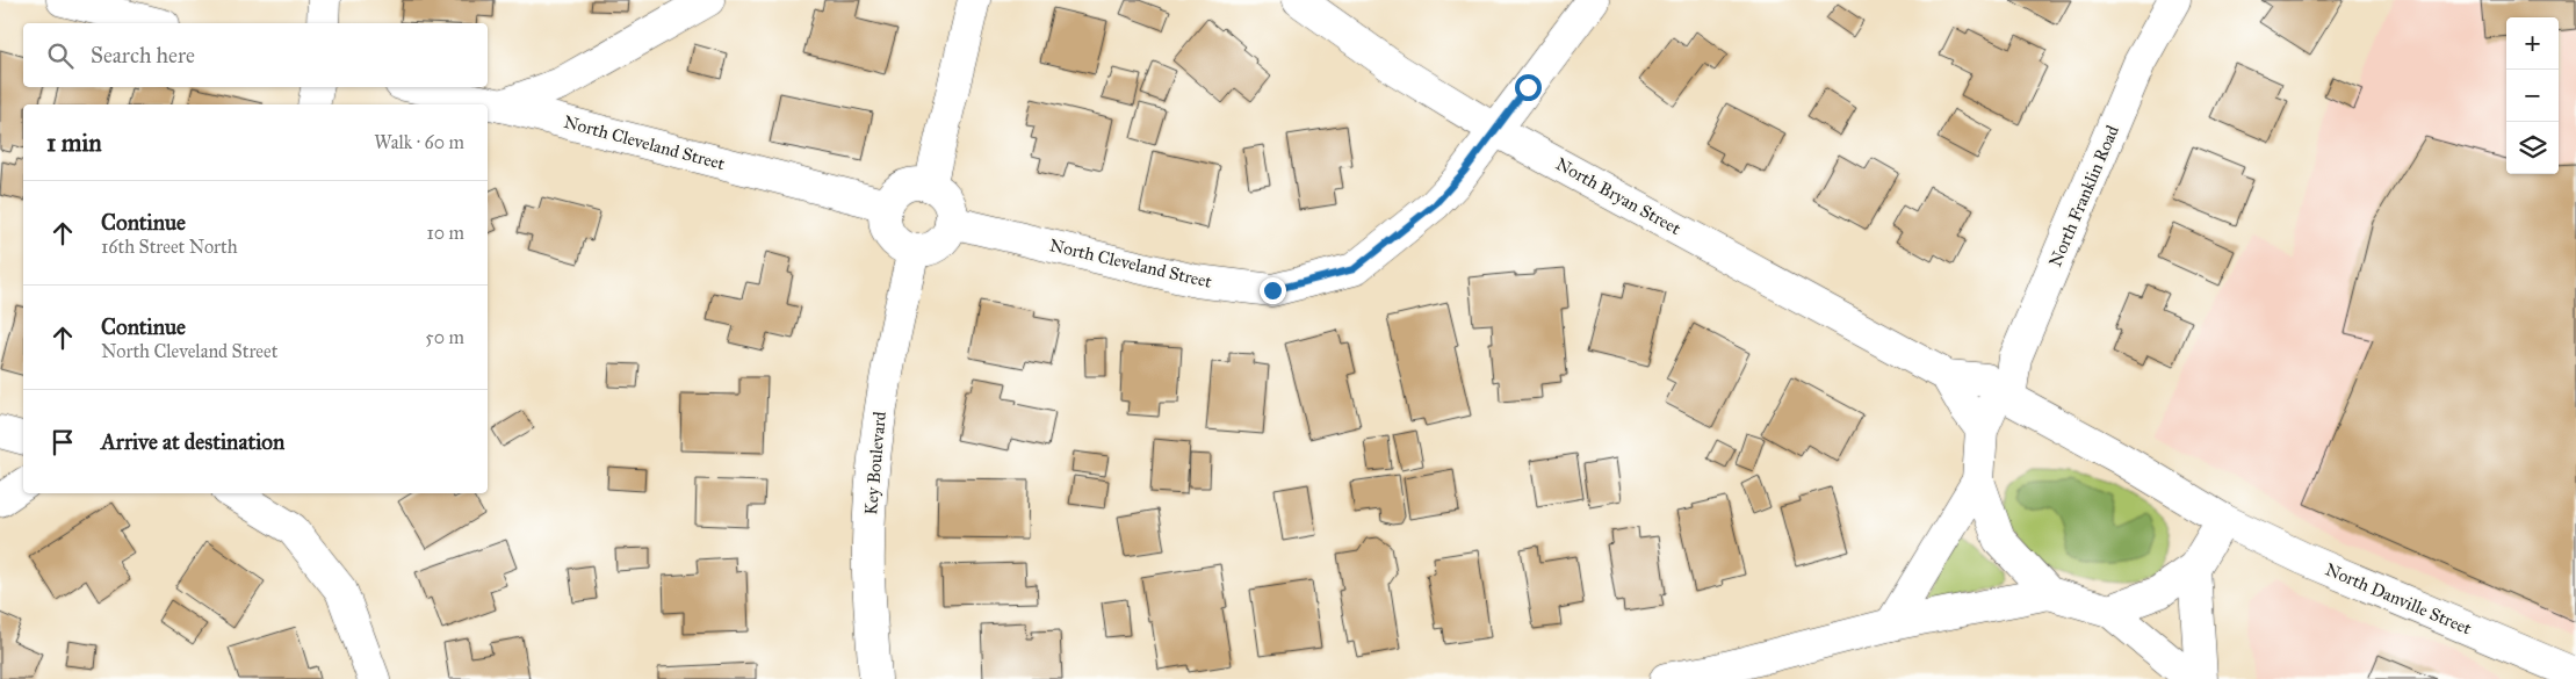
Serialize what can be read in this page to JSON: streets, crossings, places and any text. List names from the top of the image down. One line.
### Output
{"streets":{"street":["North Cleveland Street","North Bryan Street","North Franklin Road","Key Boulevard","North Danville Street"]},"crossings":[["North Cleveland Street","North Bryan Street"],["North Cleveland Street","Key Boulevard"],["North Bryan Street","North Franklin Road"],["North Bryan Street","North Danville Street"],["North Franklin Road","North Danville Street"]],"page":{"map_buttons":["+","−"],"search":"Search here","heading":["1 min","Walk · 60 m"],"list":[["Continue","16th Street North","10 m"],["Continue","North Cleveland Street","50 m"],"Arrive at destination"]}}
